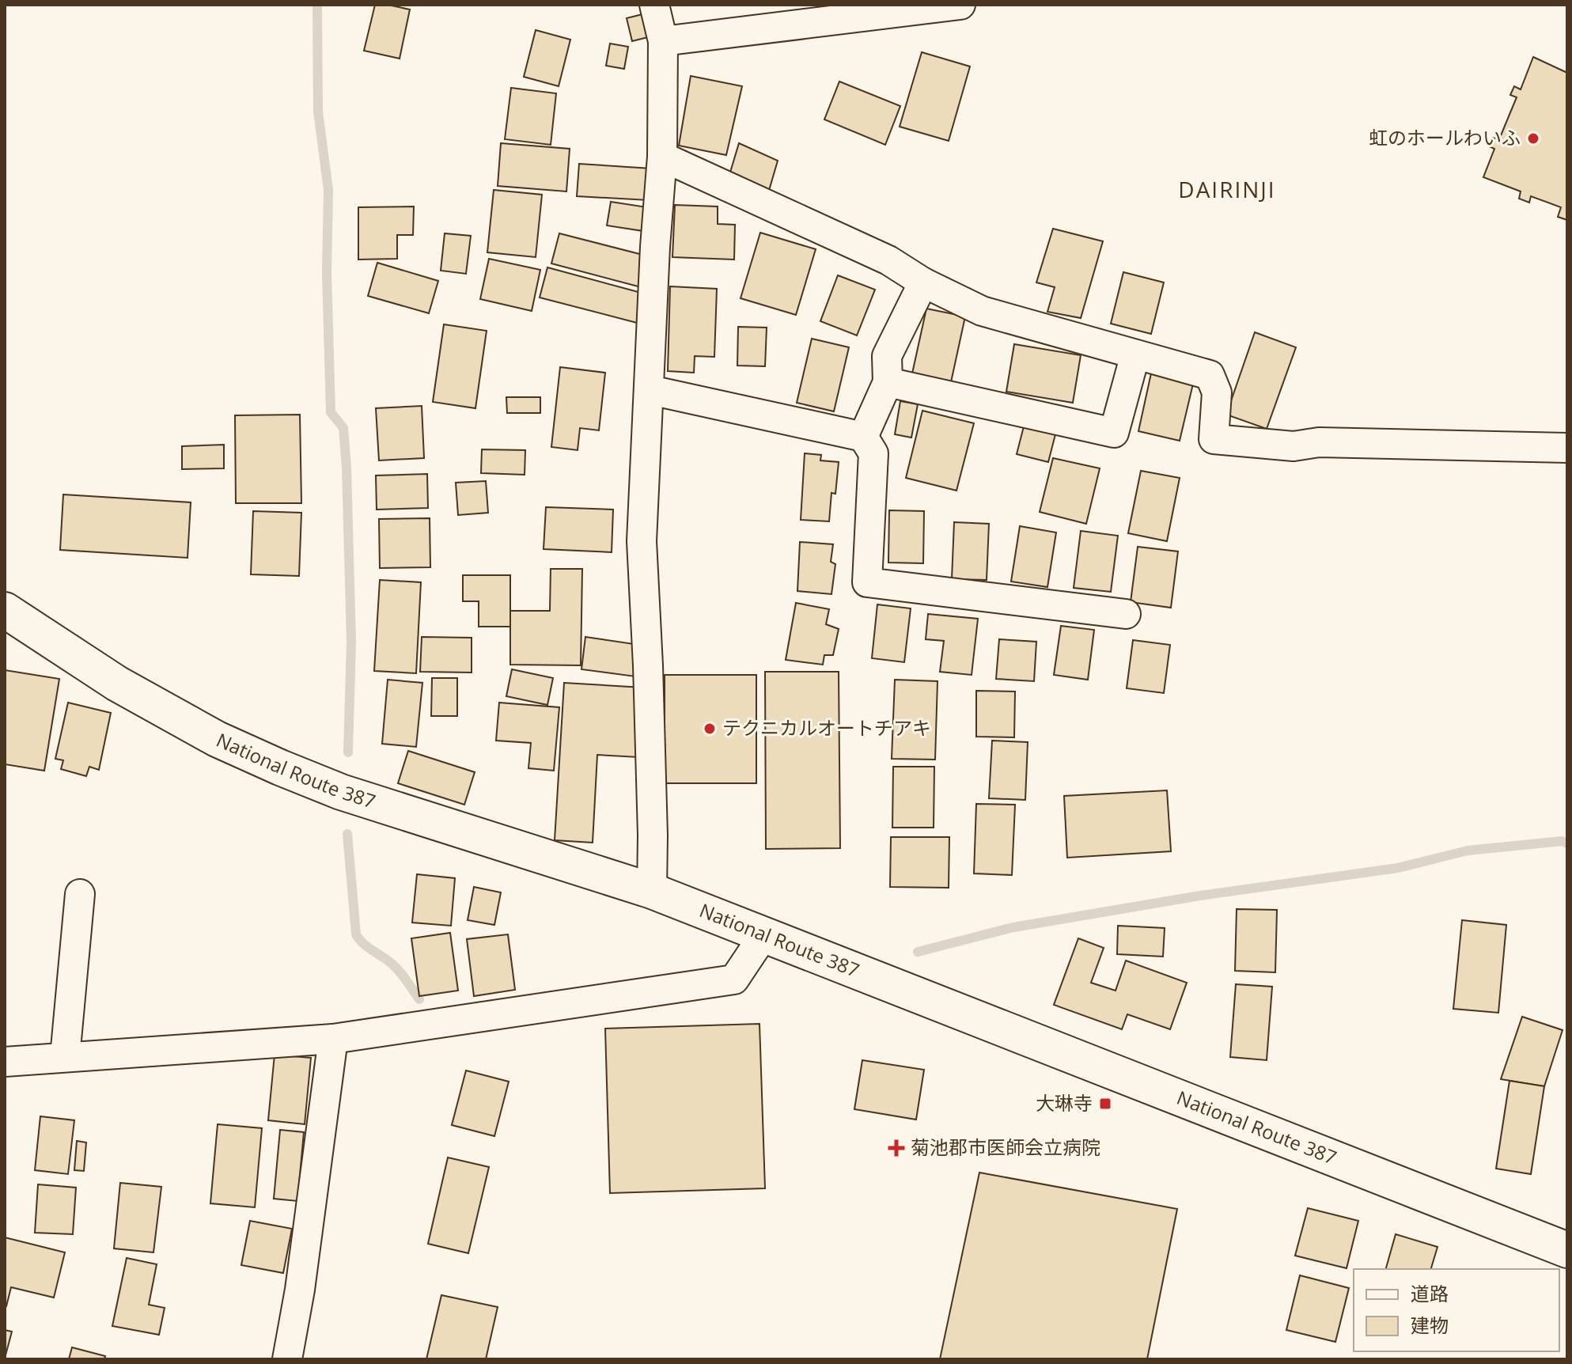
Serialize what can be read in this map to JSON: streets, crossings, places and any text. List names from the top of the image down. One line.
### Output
{"streets":{"highway":["National Route 387"]},"districts":["DAIRINJI"],"places":{"other":["虹のホールわいふ","テクニカルオートチアキ"],"transit":["大琳寺"],"health":["菊池郡市医師会立病院"]},"legend":["道路","建物"]}
